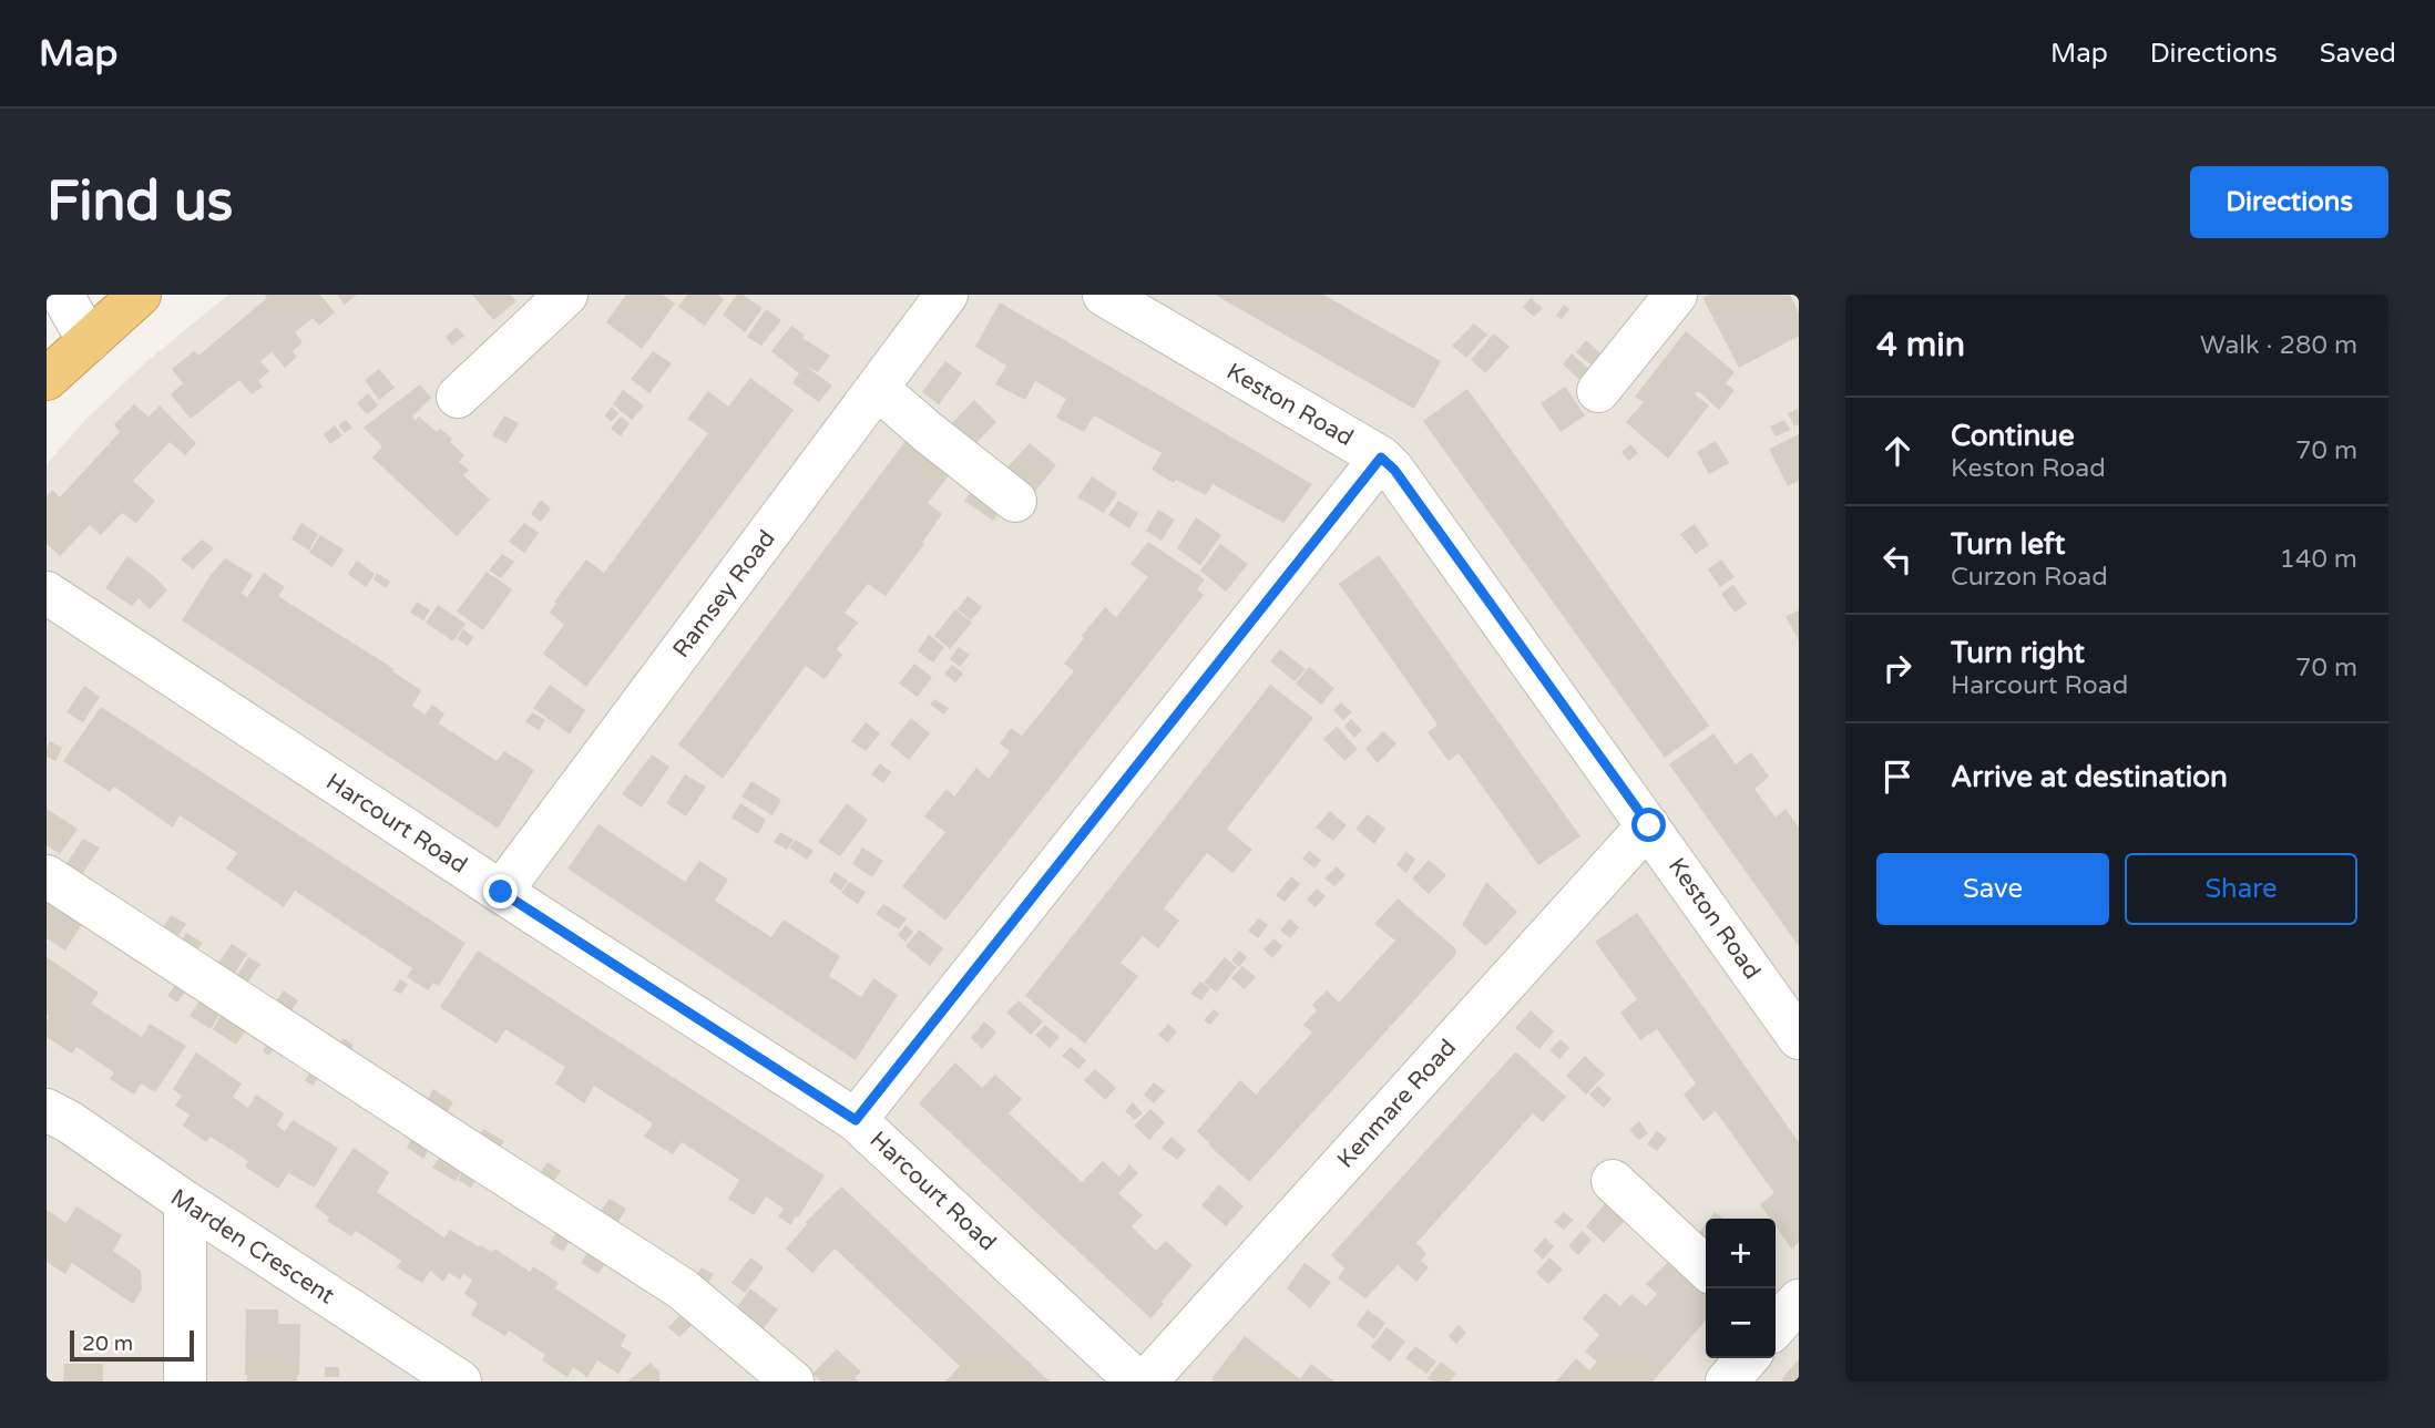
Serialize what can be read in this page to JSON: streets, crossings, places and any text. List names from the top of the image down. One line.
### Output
{"streets":{"street":["Keston Road","Ramsey Road","Harcourt Road","Kenmare Road","Marden Crescent"]},"crossings":[["Keston Road","Kenmare Road"],["Ramsey Road","Harcourt Road"]],"scale_bar":"20 m","page":{"header":"Map","nav":["Map","Directions","Saved"],"buttons":["Directions",["Save","Share"]],"title":"Find us","heading":["4 min","Walk · 280 m"],"list":[["Continue","Keston Road","70 m"],["Turn left","Curzon Road","140 m"],["Turn right","Harcourt Road","70 m"],"Arrive at destination"],"map_buttons":["+","−"],"scale":"20 m"}}
